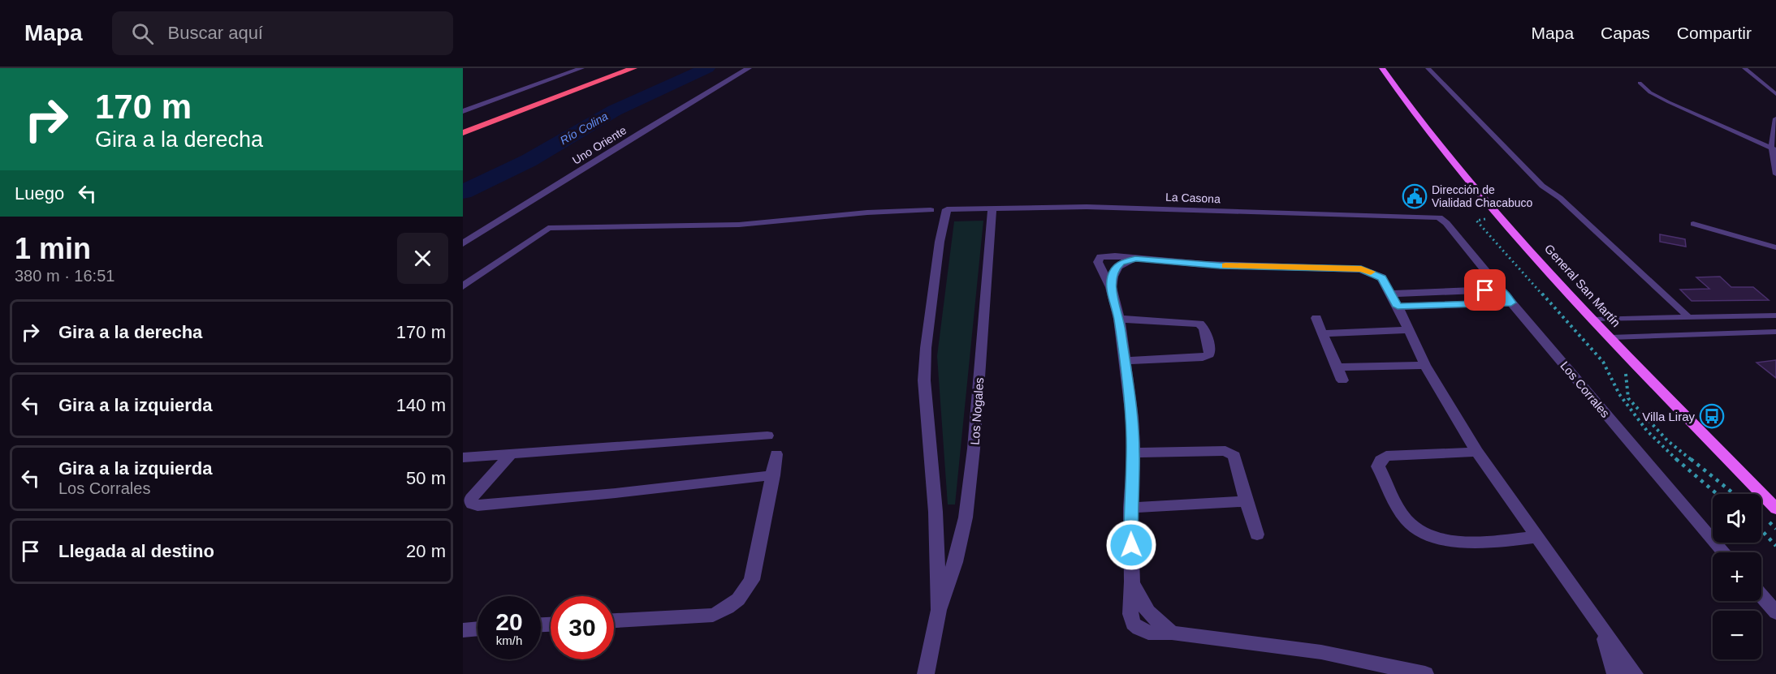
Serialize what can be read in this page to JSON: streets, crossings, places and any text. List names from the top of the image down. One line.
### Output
{"streets":{"main road":["General San Martín"],"street":["Uno Oriente","La Casona","Los Corrales","Los Nogales"]},"crossings":[["La Casona","Los Corrales"],["La Casona","Los Nogales"]],"water":["Río Colina"],"places":{"public building":["Dirección de Vialidad Chacabuco"],"bus stop":["Villa Liray"]},"page":{"header":"Mapa","search":"Buscar aquí","nav":["Mapa","Capas","Compartir"],"turn":["170 m","Gira a la derecha"],"then":"Luego","heading":["1 min","380 m · 16:51"],"list":[{"name":"Gira a la derecha","value":"170 m"},{"name":"Gira a la izquierda","value":"140 m"},{"name":"Gira a la izquierda","note":"Los Corrales","value":"50 m"},{"name":"Llegada al destino","value":"20 m"}],"map_buttons":["+","−"],"speed":"20 km/h","limit":"30"}}
